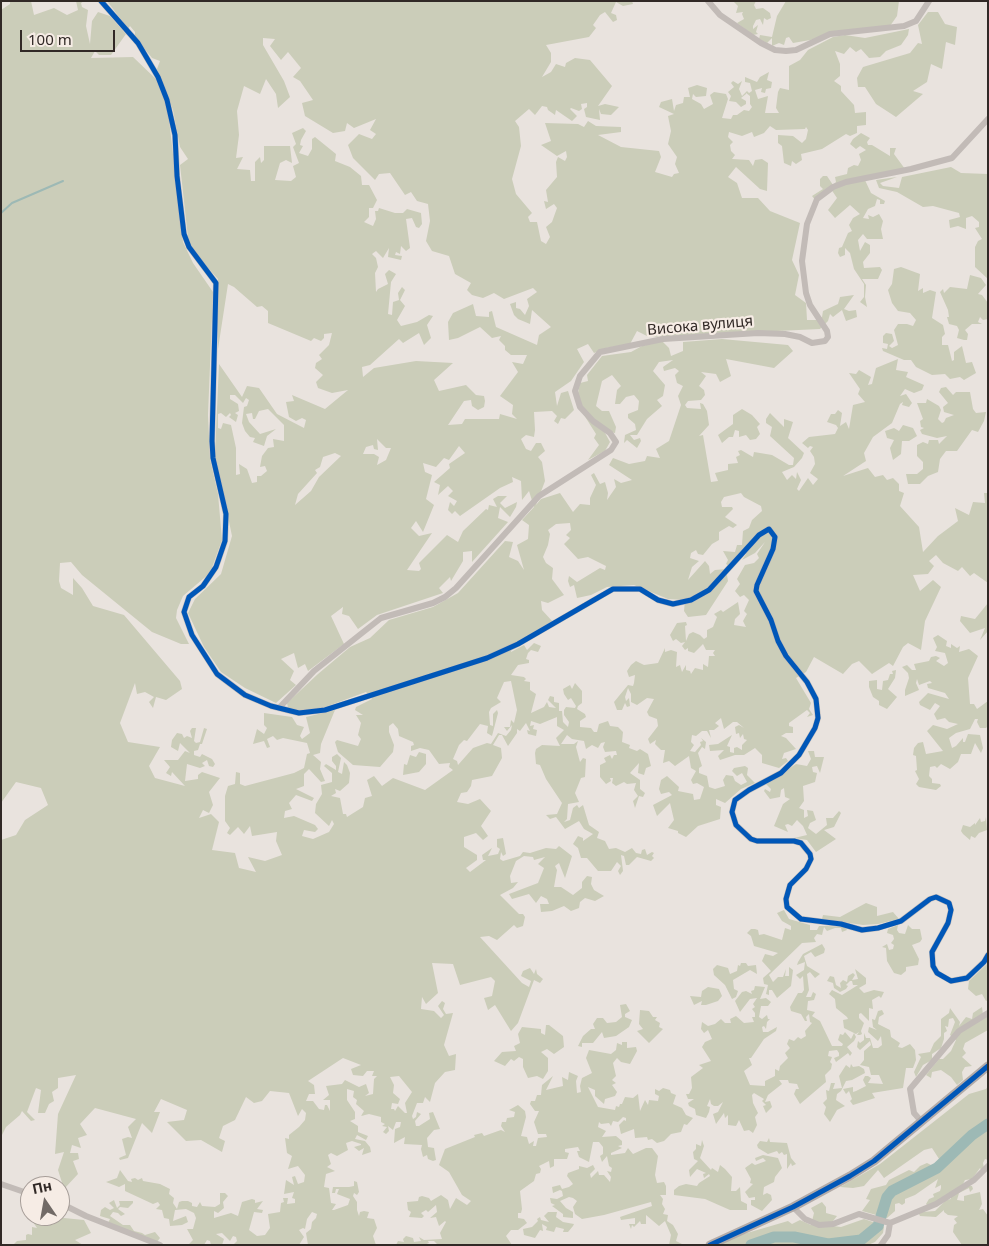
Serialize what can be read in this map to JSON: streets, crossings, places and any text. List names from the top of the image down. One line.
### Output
{"streets":{"street":["Висока вулиця"]},"scale_bar":"100 m","north":"top"}
